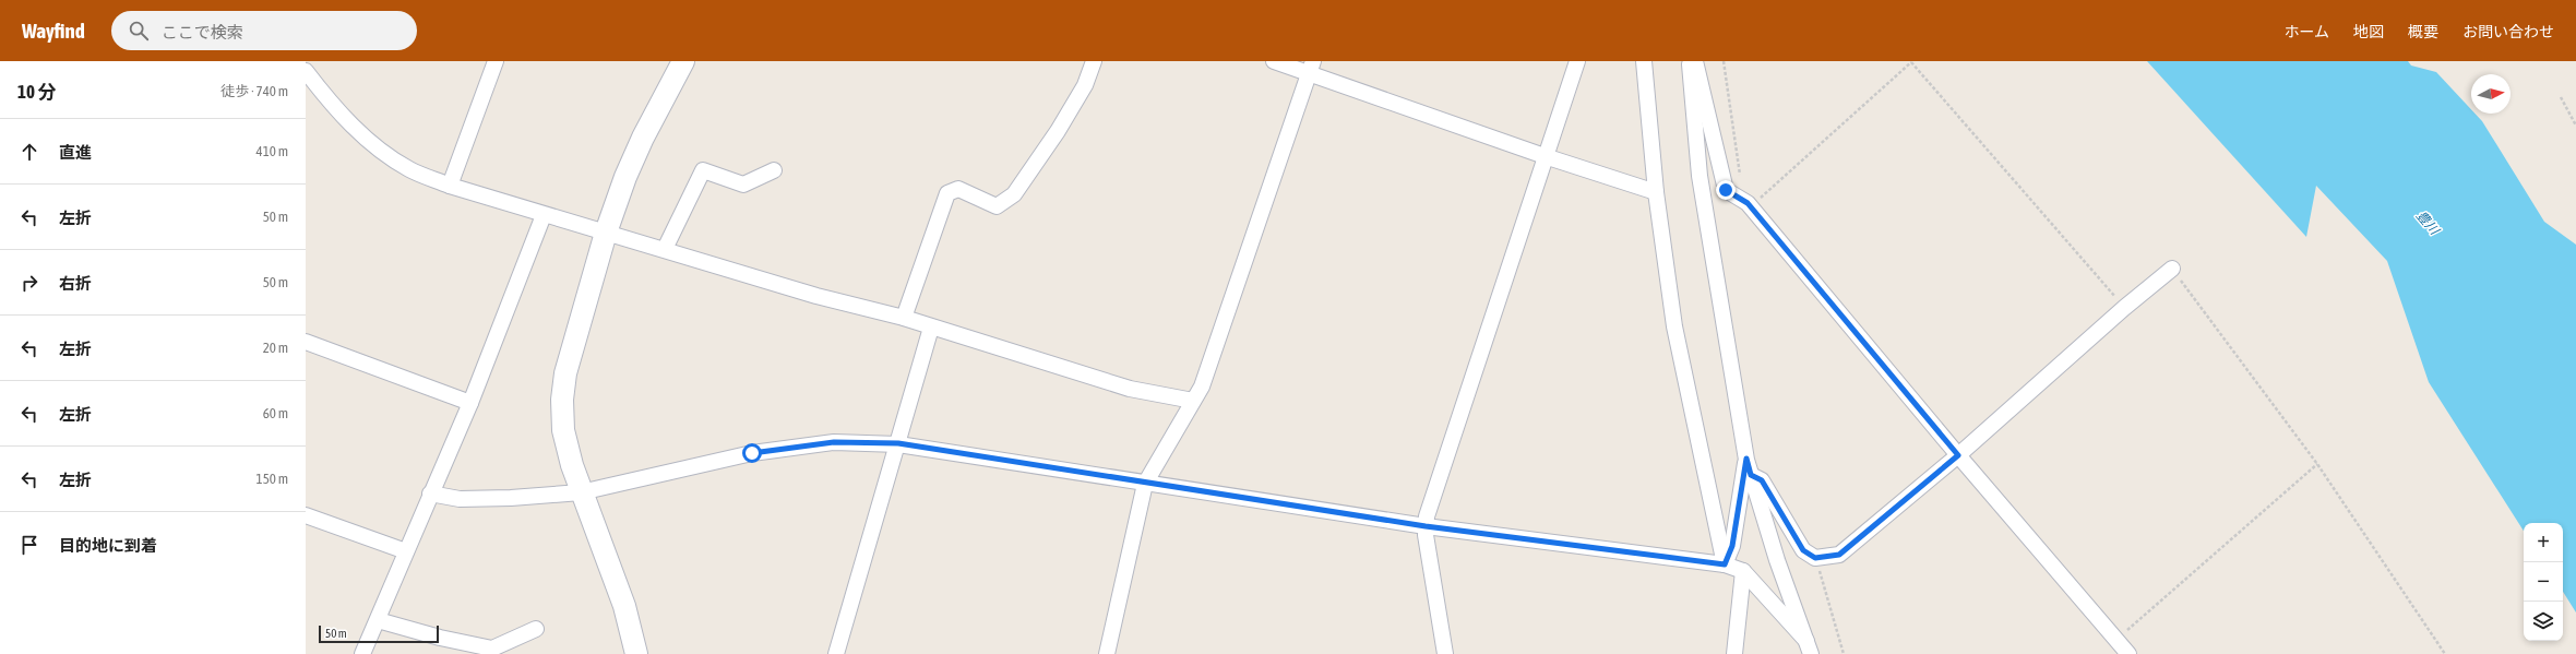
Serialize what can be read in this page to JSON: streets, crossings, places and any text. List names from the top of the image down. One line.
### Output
{"water":["豊川"],"scale_bar":"50 m","north":"right","page":{"header":"Wayfind","search":"ここで検索","nav":["ホーム","地図","概要","お問い合わせ"],"heading":["10 分","徒歩 · 740 m"],"list":[["直進","410 m"],["左折","50 m"],["右折","50 m"],["左折","20 m"],["左折","60 m"],["左折","150 m"],"目的地に到着"],"map_buttons":["+","−"],"scale":"50 m"}}
